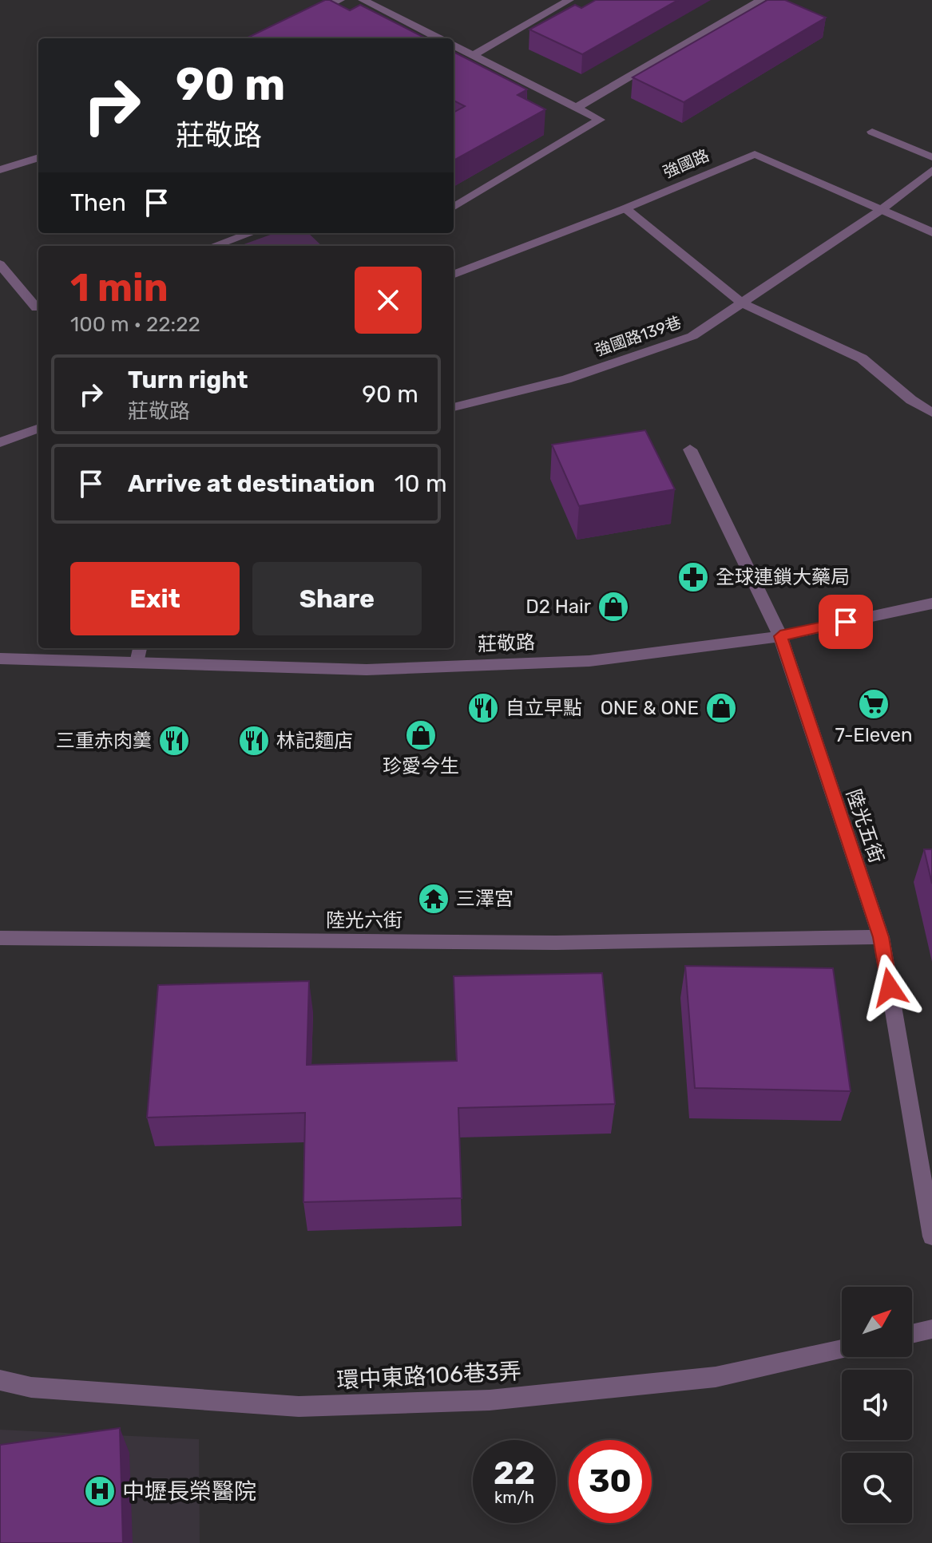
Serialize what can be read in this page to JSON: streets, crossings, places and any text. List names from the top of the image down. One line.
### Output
{"streets":{"street":["強國路","強國路139巷","莊敬路","陸光五街","陸光六街","環中東路106巷3弄"]},"crossings":[["強國路","強國路139巷"],["莊敬路","陸光五街"],["陸光五街","陸光六街"]],"places":{"pharmacy":["全球連鎖大藥局"],"shop":["D2 Hair","ONE & ONE","珍愛今生"],"supermarket":["7-Eleven"],"restaurant":["自立早點","三重赤肉羹","林記麵店"],"temple":["三澤宮"],"hospital":["中壢長榮醫院"]},"north":"top right","page":{"turn":["90 m","莊敬路"],"then":"Then","heading":["1 min","100 m · 22:22"],"list":[{"name":"Turn right","note":"莊敬路","value":"90 m"},{"name":"Arrive at destination","value":"10 m"}],"buttons":["Exit","Share"],"speed":"22 km/h","limit":"30"}}
